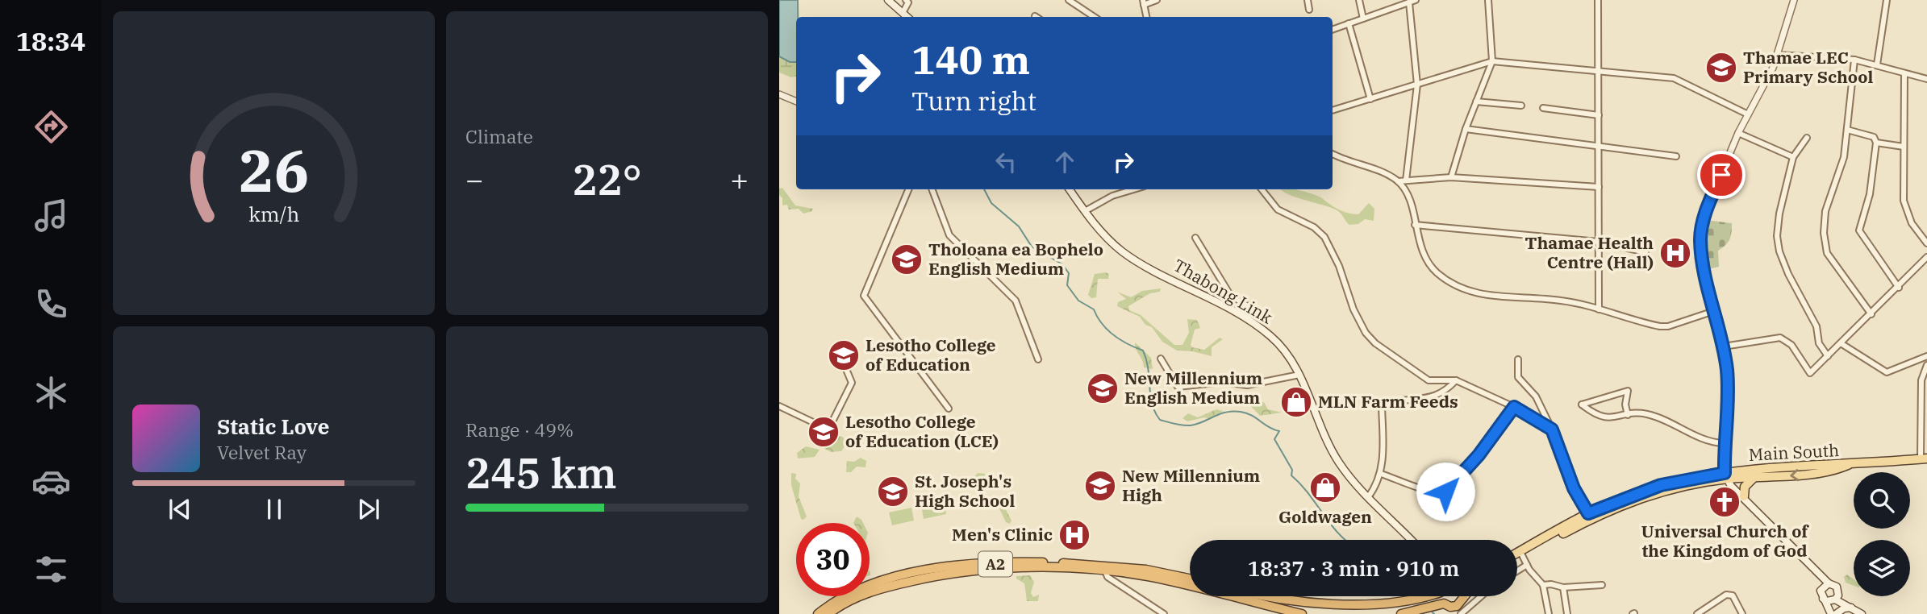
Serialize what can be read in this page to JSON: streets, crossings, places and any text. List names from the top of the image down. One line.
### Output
{"streets":{"highway":["A2"],"main road":["Thabong Link","Main South"]},"places":{"school or university":["Thamae LEC Primary School","Tholoana ea Bophelo English Medium","Lesotho College of Education","New Millennium English Medium","Lesotho College of Education (LCE)","New Millennium High","St. Joseph's High School"],"hospital":["Thamae Health Centre (Hall)","Men's Clinic"],"shop":["MLN Farm Feeds","Goldwagen"],"church":["Universal Church of the Kingdom of God"]},"page":{"tabs":"18:34","tile":["Climate",["Range · 49%","245 km"]],"turn":["140 m","Turn right"],"heat":["−","22°","+"],"song":["Static Love","Velvet Ray"],"limit":"30","trip":"18:37 · 3 min · 910 m","gauge":["26","km/h"]}}
